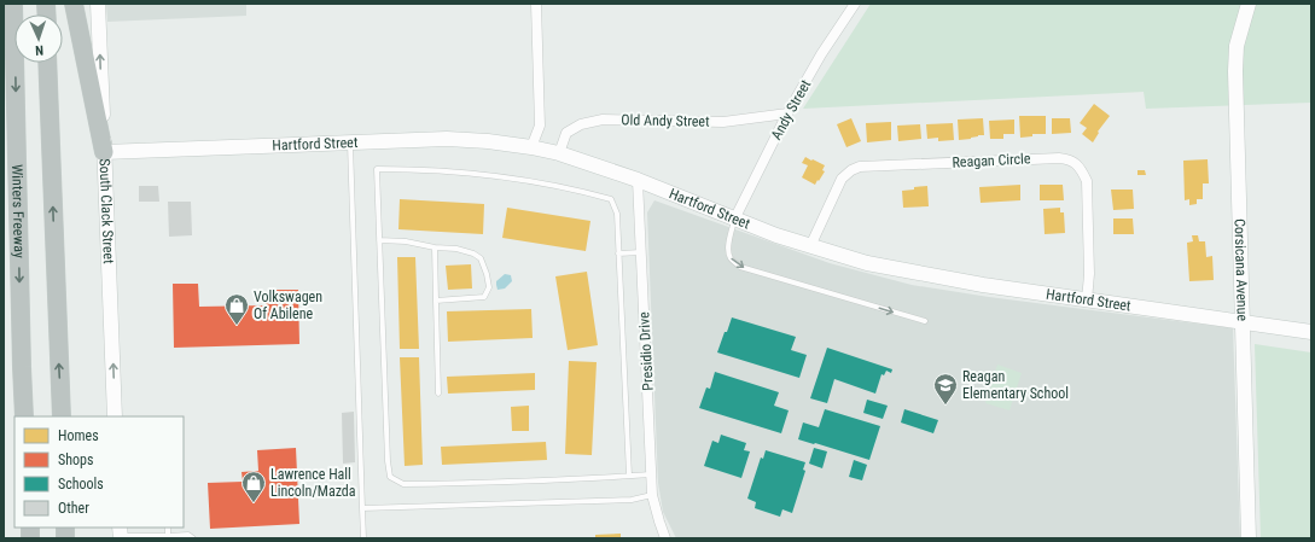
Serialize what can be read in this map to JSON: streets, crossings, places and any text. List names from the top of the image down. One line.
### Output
{"streets":{"highway":["Winters Freeway"],"street":["Andy Street","Old Andy Street","Hartford Street","Reagan Circle","South Clack Street","Corsicana Avenue","Presidio Drive"]},"crossings":[["Andy Street","Old Andy Street"],["Andy Street","Hartford Street"],["Old Andy Street","Hartford Street"],["Hartford Street","Reagan Circle"],["Hartford Street","South Clack Street"],["Hartford Street","Corsicana Avenue"],["Hartford Street","Presidio Drive"]],"one_way":["South Clack Street"],"places":{"shop":["Volkswagen Of Abilene","Lawrence Hall Lincoln/Mazda"],"school or university":["Reagan Elementary School"]},"legend":["Homes","Shops","Schools","Other"],"north":"bottom"}
